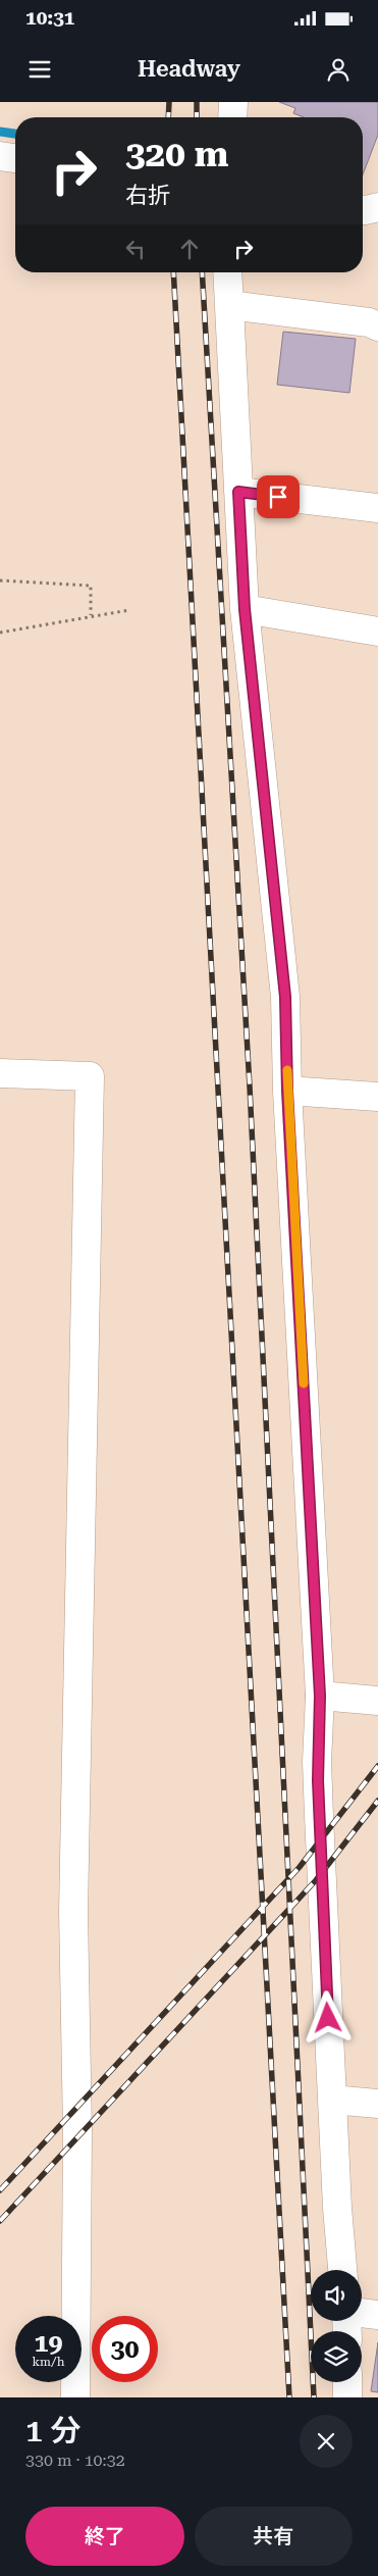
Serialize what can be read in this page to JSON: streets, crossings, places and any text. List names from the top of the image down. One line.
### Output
{"page":{"status":"10:31","header":"Headway","turn":["320 m","右折"],"speed":"19 km/h","limit":"30","heading":["1 分","330 m · 10:32"],"buttons":["終了","共有"]}}
